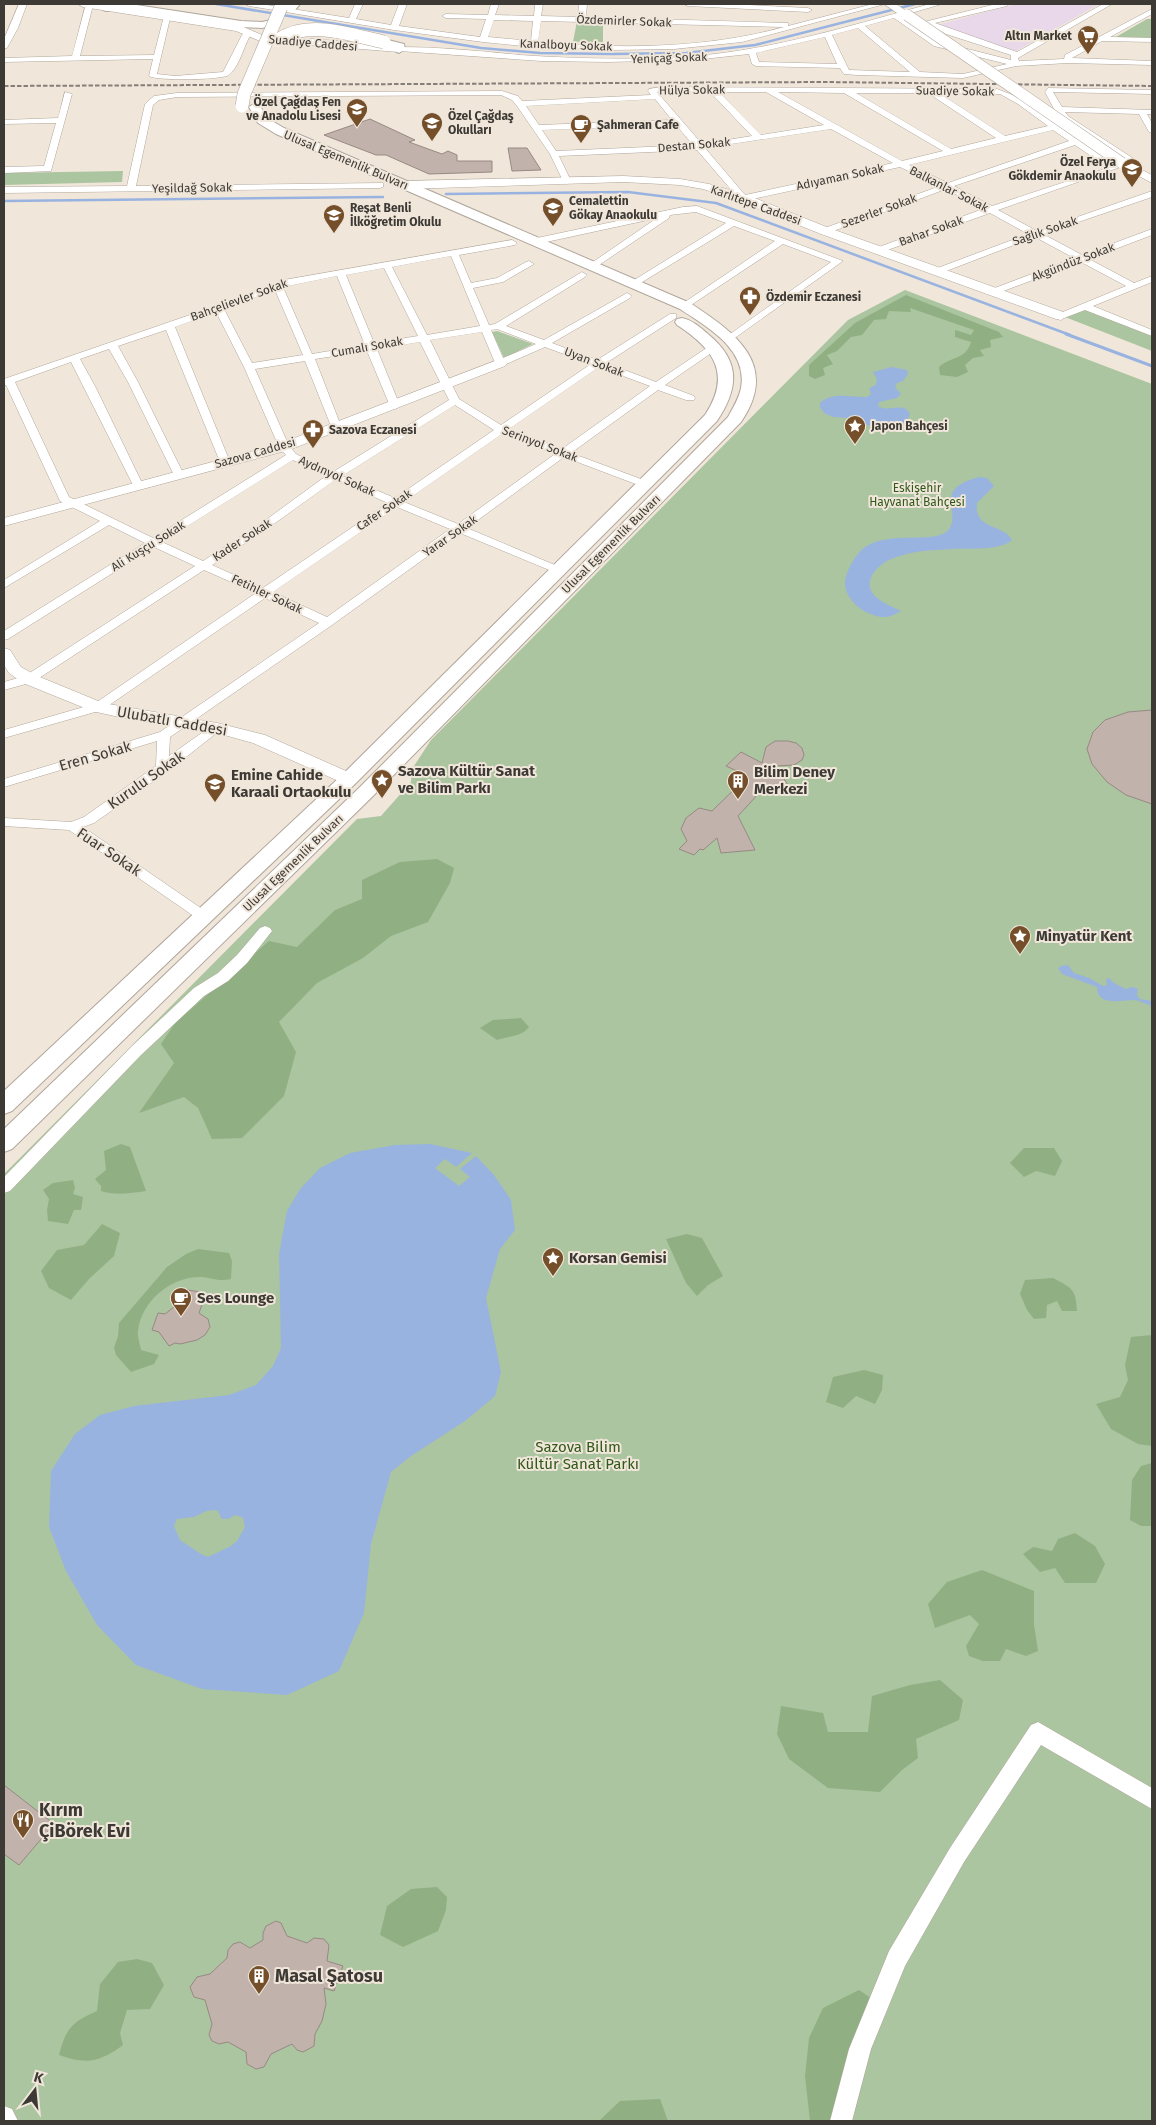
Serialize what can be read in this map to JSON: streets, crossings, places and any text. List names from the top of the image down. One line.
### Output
{"streets":{"main road":["Ulusal Egemenlik Bulvarı"],"street":["Özdemirler Sokak","Suadiye Caddesi","Kanalboyu Sokak","Yeniçağ Sokak","Hülya Sokak","Suadiye Sokak","Destan Sokak","Adıyaman Sokak","Yeşildağ Sokak","Balkanlar Sokak","Karlıtepe Caddesi","Sezerler Sokak","Bahar Sokak","Sağlık Sokak","Akgündüz Sokak","Bahçelievler Sokak","Cumalı Sokak","Uyan Sokak","Serinyol Sokak","Sazova Caddesi","Aydınyol Sokak","Cafer Sokak","Yarar Sokak","Kader Sokak","Ali Kuşçu Sokak","Fetihler Sokak","Ulubatlı Caddesi","Eren Sokak","Kurulu Sokak","Fuar Sokak"]},"crossings":[["Özdemirler Sokak","Kanalboyu Sokak"],["Suadiye Caddesi","Yeniçağ Sokak"],["Hülya Sokak","Suadiye Sokak"],["Hülya Sokak","Destan Sokak"],["Hülya Sokak","Adıyaman Sokak"],["Hülya Sokak","Balkanlar Sokak"],["Hülya Sokak","Karlıtepe Caddesi"],["Suadiye Sokak","Adıyaman Sokak"],["Destan Sokak","Balkanlar Sokak"],["Ulusal Egemenlik Bulvarı","Yeşildağ Sokak"],["Ulusal Egemenlik Bulvarı","Karlıtepe Caddesi"],["Ulusal Egemenlik Bulvarı","Bahçelievler Sokak"],["Ulusal Egemenlik Bulvarı","Serinyol Sokak"],["Ulusal Egemenlik Bulvarı","Aydınyol Sokak"],["Ulusal Egemenlik Bulvarı","Cafer Sokak"],["Ulusal Egemenlik Bulvarı","Yarar Sokak"],["Ulusal Egemenlik Bulvarı","Ulubatlı Caddesi"],["Ulusal Egemenlik Bulvarı","Fuar Sokak"],["Adıyaman Sokak","Balkanlar Sokak"],["Adıyaman Sokak","Karlıtepe Caddesi"],["Balkanlar Sokak","Sezerler Sokak"],["Balkanlar Sokak","Bahar Sokak"],["Balkanlar Sokak","Sağlık Sokak"],["Balkanlar Sokak","Akgündüz Sokak"],["Karlıtepe Caddesi","Sezerler Sokak"],["Karlıtepe Caddesi","Bahar Sokak"],["Karlıtepe Caddesi","Sağlık Sokak"],["Karlıtepe Caddesi","Akgündüz Sokak"],["Bahçelievler Sokak","Serinyol Sokak"],["Cumalı Sokak","Uyan Sokak"],["Cumalı Sokak","Serinyol Sokak"],["Uyan Sokak","Cafer Sokak"],["Uyan Sokak","Yarar Sokak"],["Serinyol Sokak","Sazova Caddesi"],["Serinyol Sokak","Cafer Sokak"],["Serinyol Sokak","Yarar Sokak"],["Serinyol Sokak","Kader Sokak"],["Sazova Caddesi","Aydınyol Sokak"],["Sazova Caddesi","Ali Kuşçu Sokak"],["Sazova Caddesi","Fetihler Sokak"],["Aydınyol Sokak","Cafer Sokak"],["Aydınyol Sokak","Yarar Sokak"],["Aydınyol Sokak","Kader Sokak"],["Aydınyol Sokak","Ali Kuşçu Sokak"],["Cafer Sokak","Yarar Sokak"],["Cafer Sokak","Fetihler Sokak"],["Cafer Sokak","Ulubatlı Caddesi"],["Yarar Sokak","Fetihler Sokak"],["Yarar Sokak","Ulubatlı Caddesi"],["Yarar Sokak","Eren Sokak"],["Kader Sokak","Fetihler Sokak"],["Kader Sokak","Ulubatlı Caddesi"],["Ali Kuşçu Sokak","Fetihler Sokak"],["Ulubatlı Caddesi","Eren Sokak"],["Ulubatlı Caddesi","Kurulu Sokak"],["Kurulu Sokak","Fuar Sokak"]],"parks":["Eskişehir Hayvanat Bahçesi","Sazova Bilim Kültür Sanat Parkı"],"places":{"supermarket":["Altın Market"],"school or university":["Özel Çağdaş Fen ve Anadolu Lisesi","Özel Çağdaş Okulları","Özel Ferya Gökdemir Anaokulu","Cemalettin Gökay Anaokulu","Reşat Benli İlköğretim Okulu","Emine Cahide Karaali Ortaokulu"],"cafe":["Şahmeran Cafe","Ses Lounge"],"pharmacy":["Özdemir Eczanesi","Sazova Eczanesi"],"place":["Japon Bahçesi","Sazova Kültür Sanat ve Bilim Parkı","Minyatür Kent","Korsan Gemisi"],"building":["Bilim Deney Merkezi","Masal Şatosu"],"restaurant":["Kırım ÇiBörek Evi"]},"north":"top"}
